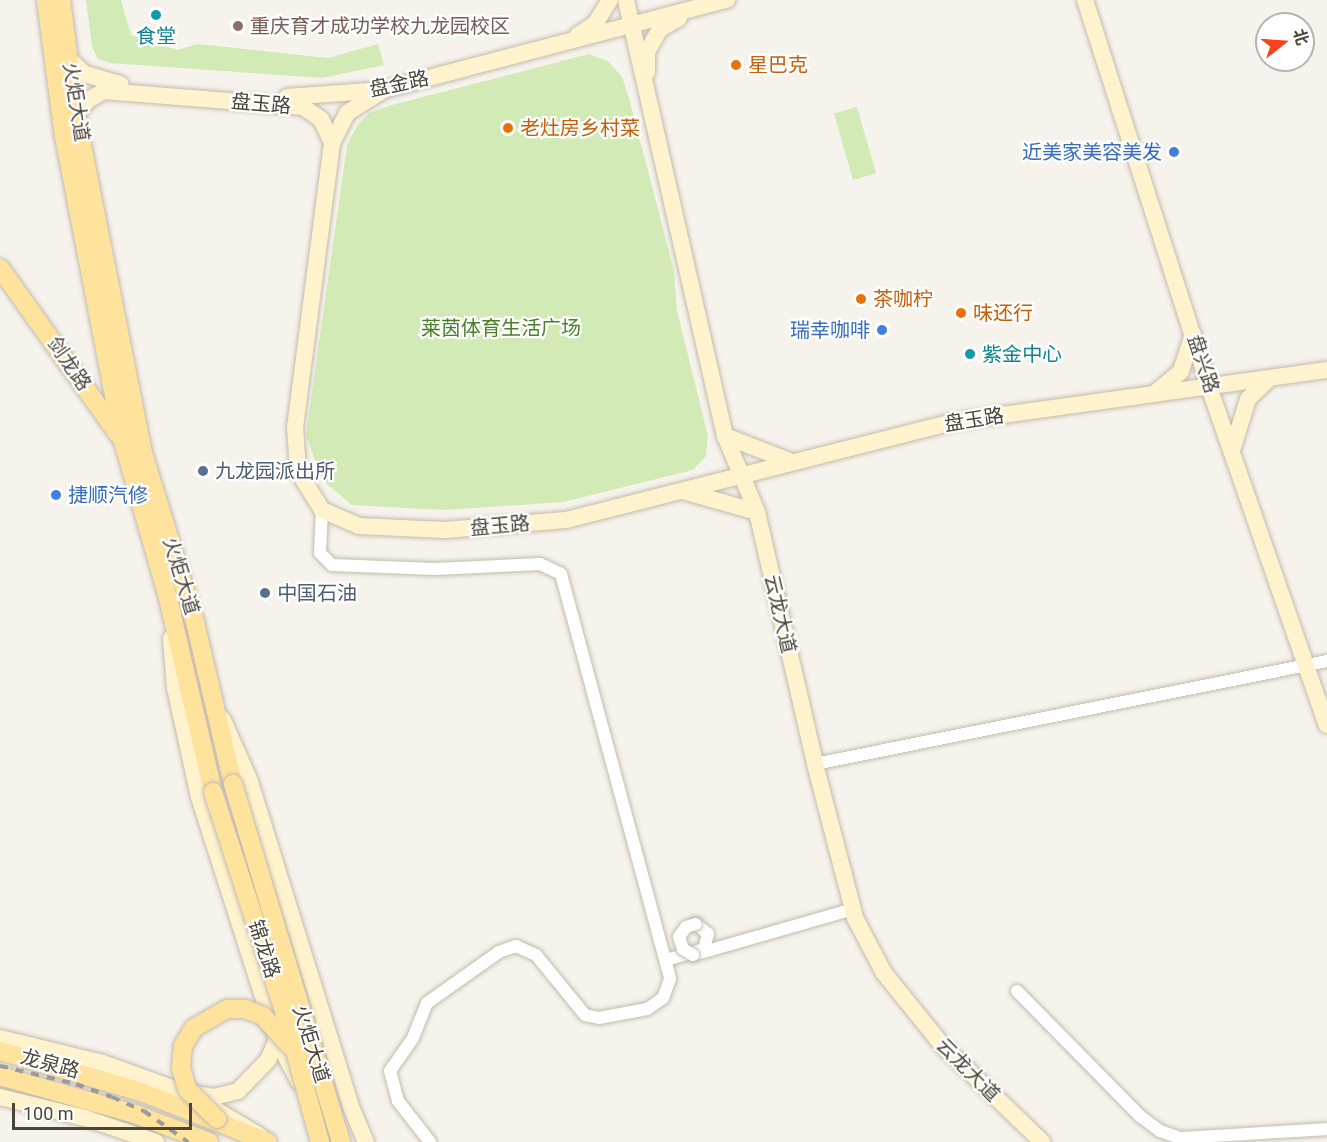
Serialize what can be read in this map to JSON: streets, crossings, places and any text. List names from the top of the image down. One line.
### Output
{"streets":{"main road":["火炬大道","剑龙路","锦龙路","龙泉路"],"street":["盘金路","盘玉路","盘兴路","云龙大道"]},"crossings":[["盘金路","火炬大道"],["盘金路","云龙大道"],["火炬大道","盘玉路"],["火炬大道","剑龙路"],["火炬大道","锦龙路"],["盘玉路","盘兴路"],["盘玉路","云龙大道"]],"parks":["莱茵体育生活广场"],"places":["食堂","重庆育才成功学校九龙园校区","星巴克","老灶房乡村菜","近美家美容美发","茶咖柠","味还行","瑞幸咖啡","紫金中心","九龙园派出所","捷顺汽修","中国石油"],"scale_bar":"100 m","north":"right"}
